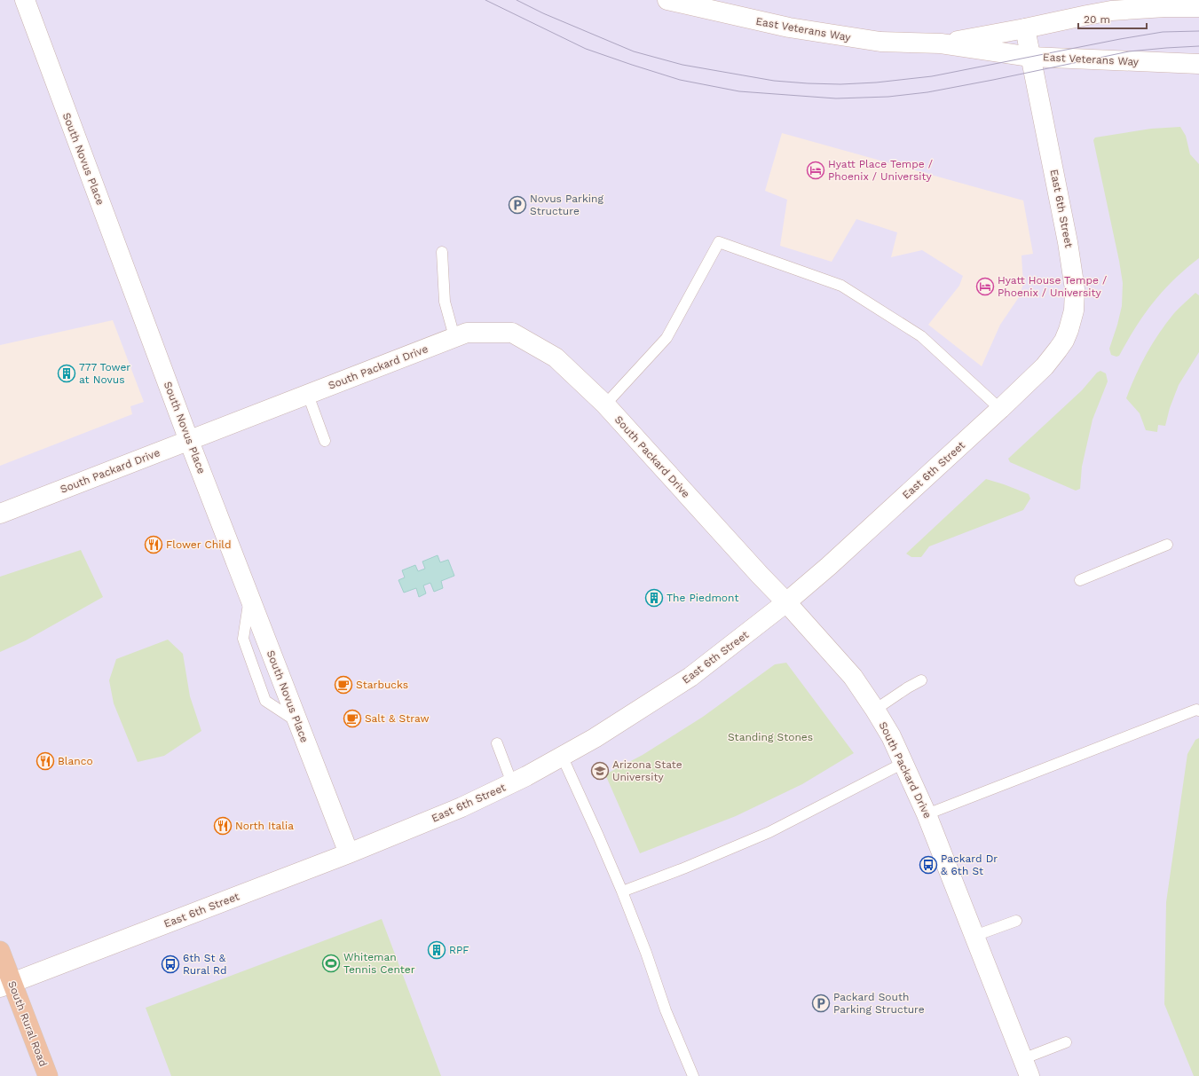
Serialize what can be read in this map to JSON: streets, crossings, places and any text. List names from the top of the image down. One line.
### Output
{"streets":{"main road":["South Rural Road"],"street":["East Veterans Way","South Novus Place","East 6th Street","South Packard Drive"]},"crossings":[["East Veterans Way","East 6th Street"],["South Novus Place","East 6th Street"],["South Novus Place","South Packard Drive"],["East 6th Street","South Packard Drive"],["East 6th Street","South Rural Road"]],"parks":["Standing Stones"],"places":{"hotel":["Hyatt Place Tempe / Phoenix / University","Hyatt House Tempe / Phoenix / University"],"parking":["Novus Parking Structure","Packard South Parking Structure"],"building":["777 Tower at Novus","The Piedmont","RPF"],"restaurant":["Flower Child","Blanco","North Italia"],"cafe":["Starbucks","Salt & Straw"],"school or university":["Arizona State University"],"bus stop":["Packard Dr & 6th St","6th St & Rural Rd"],"sports":["Whiteman Tennis Center"]},"scale_bar":"20 m"}
